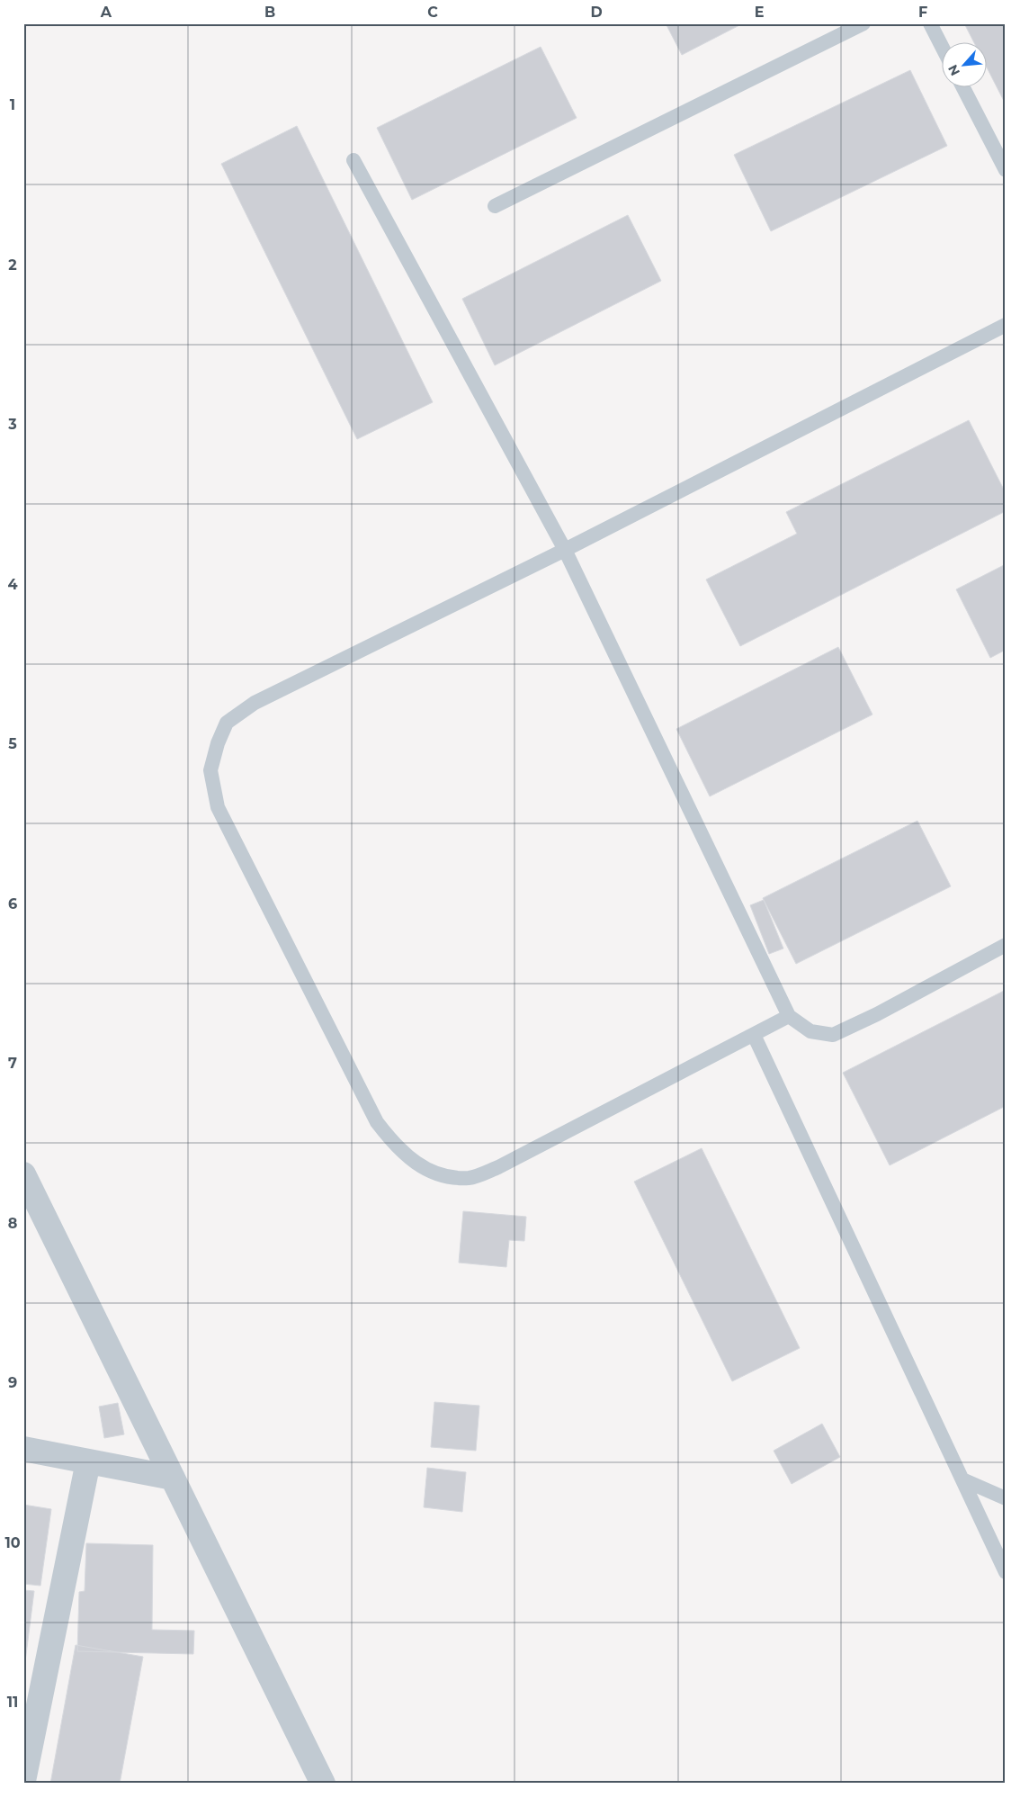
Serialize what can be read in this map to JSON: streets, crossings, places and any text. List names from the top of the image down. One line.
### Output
{"north":"bottom left","grid":{"columns":["A","B","C","D","E","F"],"rows":["1","2","3","4","5","6","7","8","9","10","11"]}}
